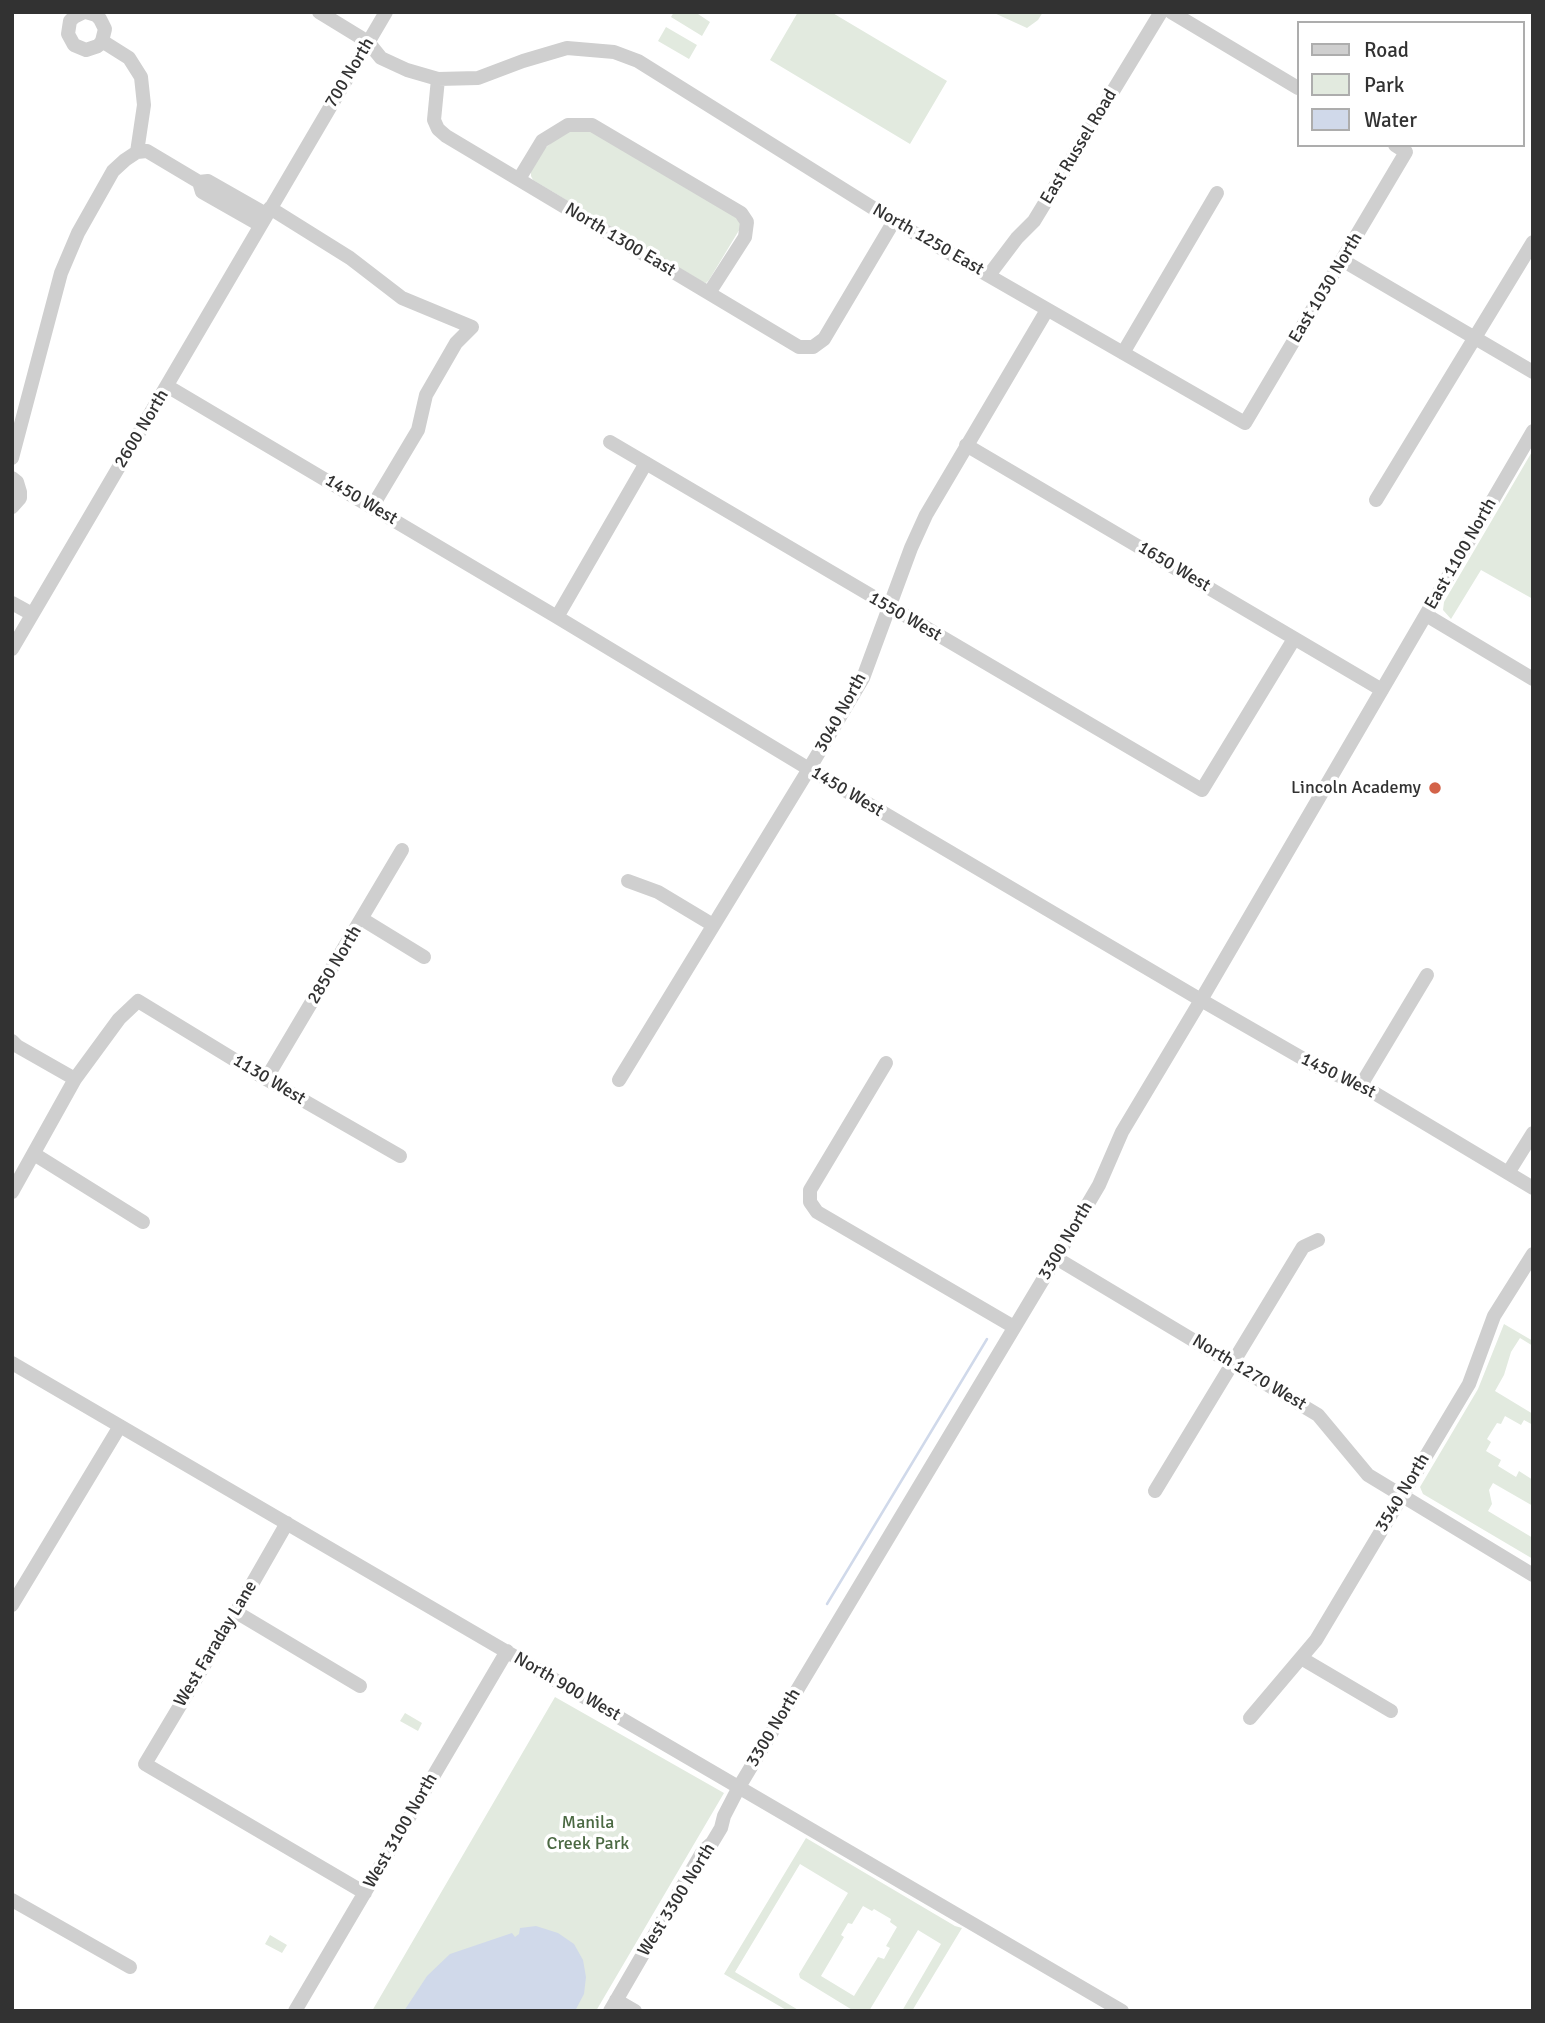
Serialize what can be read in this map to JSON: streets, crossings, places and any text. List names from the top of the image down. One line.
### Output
{"streets":{"street":["700 North","East Russel Road","North 1300 East","North 1250 East","East 1030 North","2600 North","1450 West","East 1100 North","1650 West","1550 West","3040 North","2850 North","1130 West","3300 North","North 1270 West","3540 North","West Faraday Lane","North 900 West","West 3100 North","West 3300 North"]},"crossings":[["700 North","North 1250 East"],["700 North","2600 North"],["East Russel Road","North 1250 East"],["North 1300 East","North 1250 East"],["North 1250 East","East 1030 North"],["North 1250 East","3040 North"],["2600 North","1450 West"],["1450 West","3040 North"],["1450 West","3300 North"],["East 1100 North","1650 West"],["East 1100 North","3300 North"],["1650 West","1550 West"],["1650 West","3040 North"],["1650 West","3300 North"],["1550 West","3040 North"],["2850 North","1130 West"],["3300 North","North 1270 West"],["3300 North","North 900 West"],["3300 North","West 3300 North"],["North 1270 West","3540 North"],["West Faraday Lane","North 900 West"],["West Faraday Lane","West 3100 North"],["North 900 West","West 3100 North"],["North 900 West","West 3300 North"]],"parks":["Manila Creek Park"],"places":["Lincoln Academy"],"legend":["Road","Park","Water"]}
